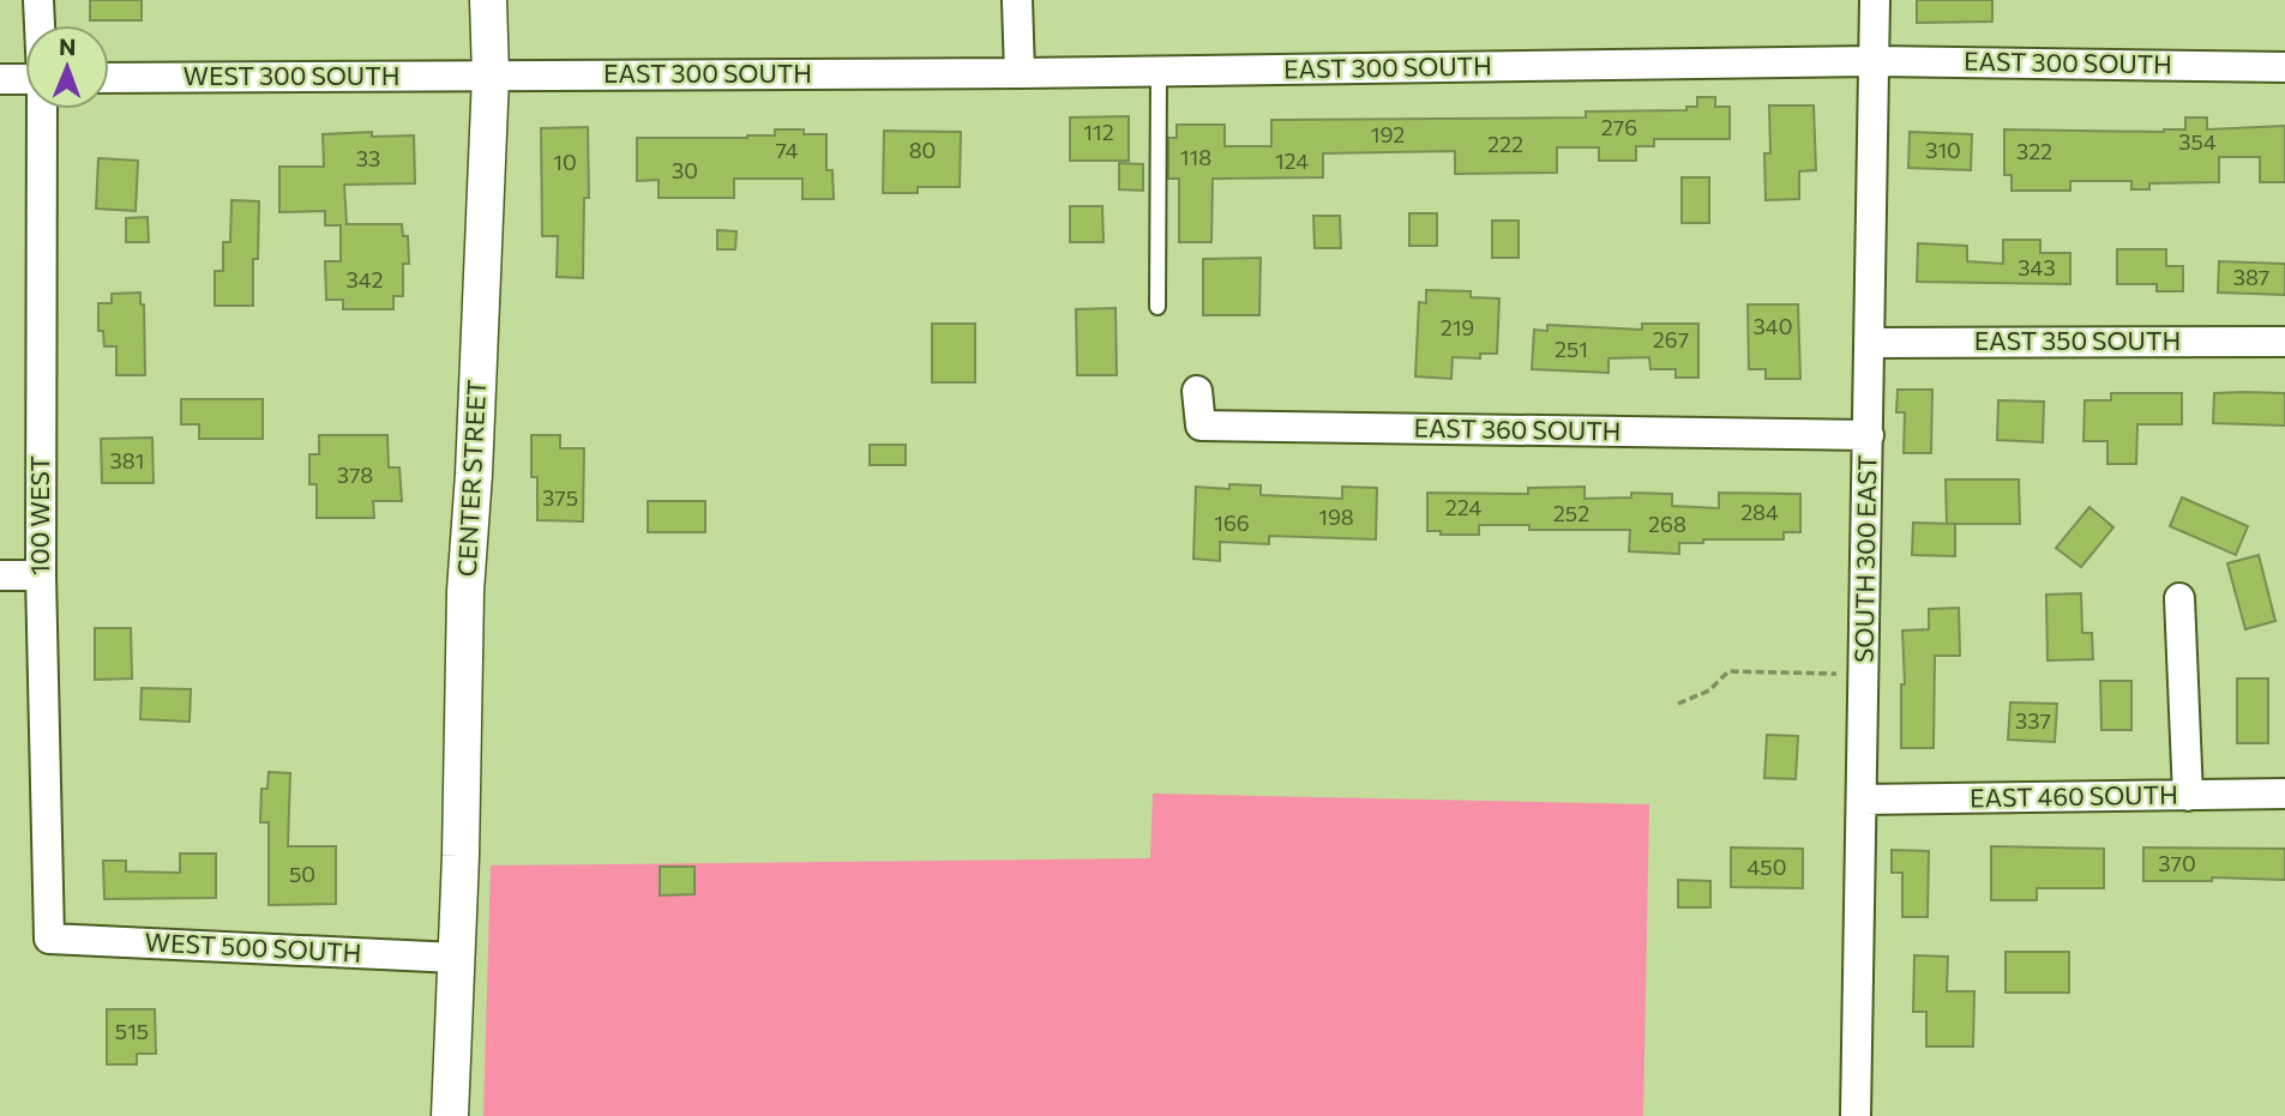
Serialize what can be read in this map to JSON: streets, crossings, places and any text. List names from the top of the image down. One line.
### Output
{"streets":{"street":["EAST 300 SOUTH","WEST 300 SOUTH","EAST 350 SOUTH","EAST 360 SOUTH","CENTER STREET","100 WEST","SOUTH 300 EAST","EAST 460 SOUTH","WEST 500 SOUTH"]},"crossings":[["EAST 300 SOUTH","WEST 300 SOUTH"],["EAST 300 SOUTH","CENTER STREET"],["EAST 300 SOUTH","SOUTH 300 EAST"],["WEST 300 SOUTH","CENTER STREET"],["EAST 350 SOUTH","SOUTH 300 EAST"],["EAST 360 SOUTH","SOUTH 300 EAST"],["CENTER STREET","WEST 500 SOUTH"],["100 WEST","WEST 500 SOUTH"],["SOUTH 300 EAST","EAST 460 SOUTH"]],"house_numbers":["276","112","192","354","222","74","80","310","322","118","33","124","10","30","343","387","342","340","219","267","251","381","378","375","224","284","252","198","166","268","337","370","450","50","515"],"north":"top"}
